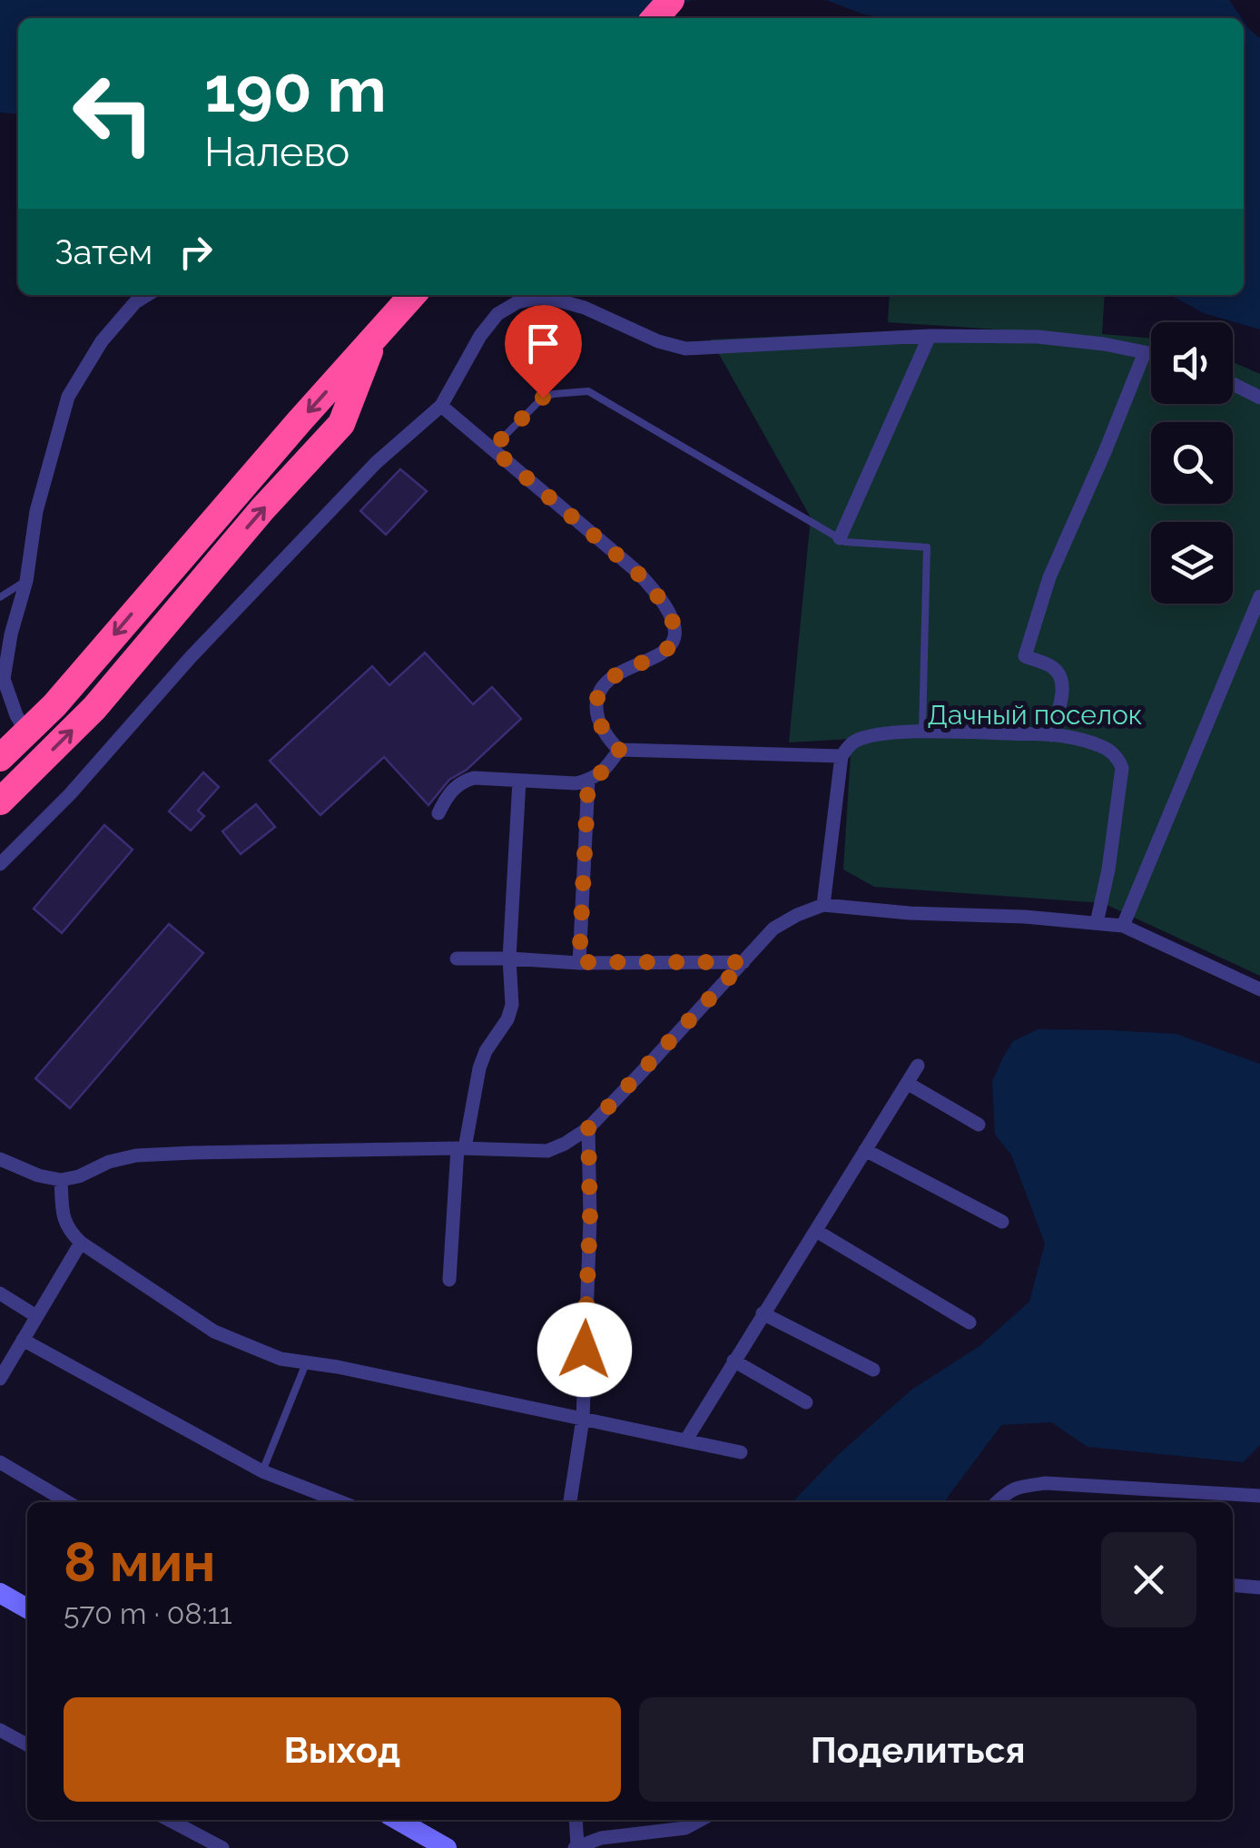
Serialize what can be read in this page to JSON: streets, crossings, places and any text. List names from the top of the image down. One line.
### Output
{"parks":["Дачный поселок"],"page":{"turn":["190 m","Налево"],"then":"Затем","heading":["8 мин","570 m · 08:11"],"buttons":["Выход","Поделиться"]}}
